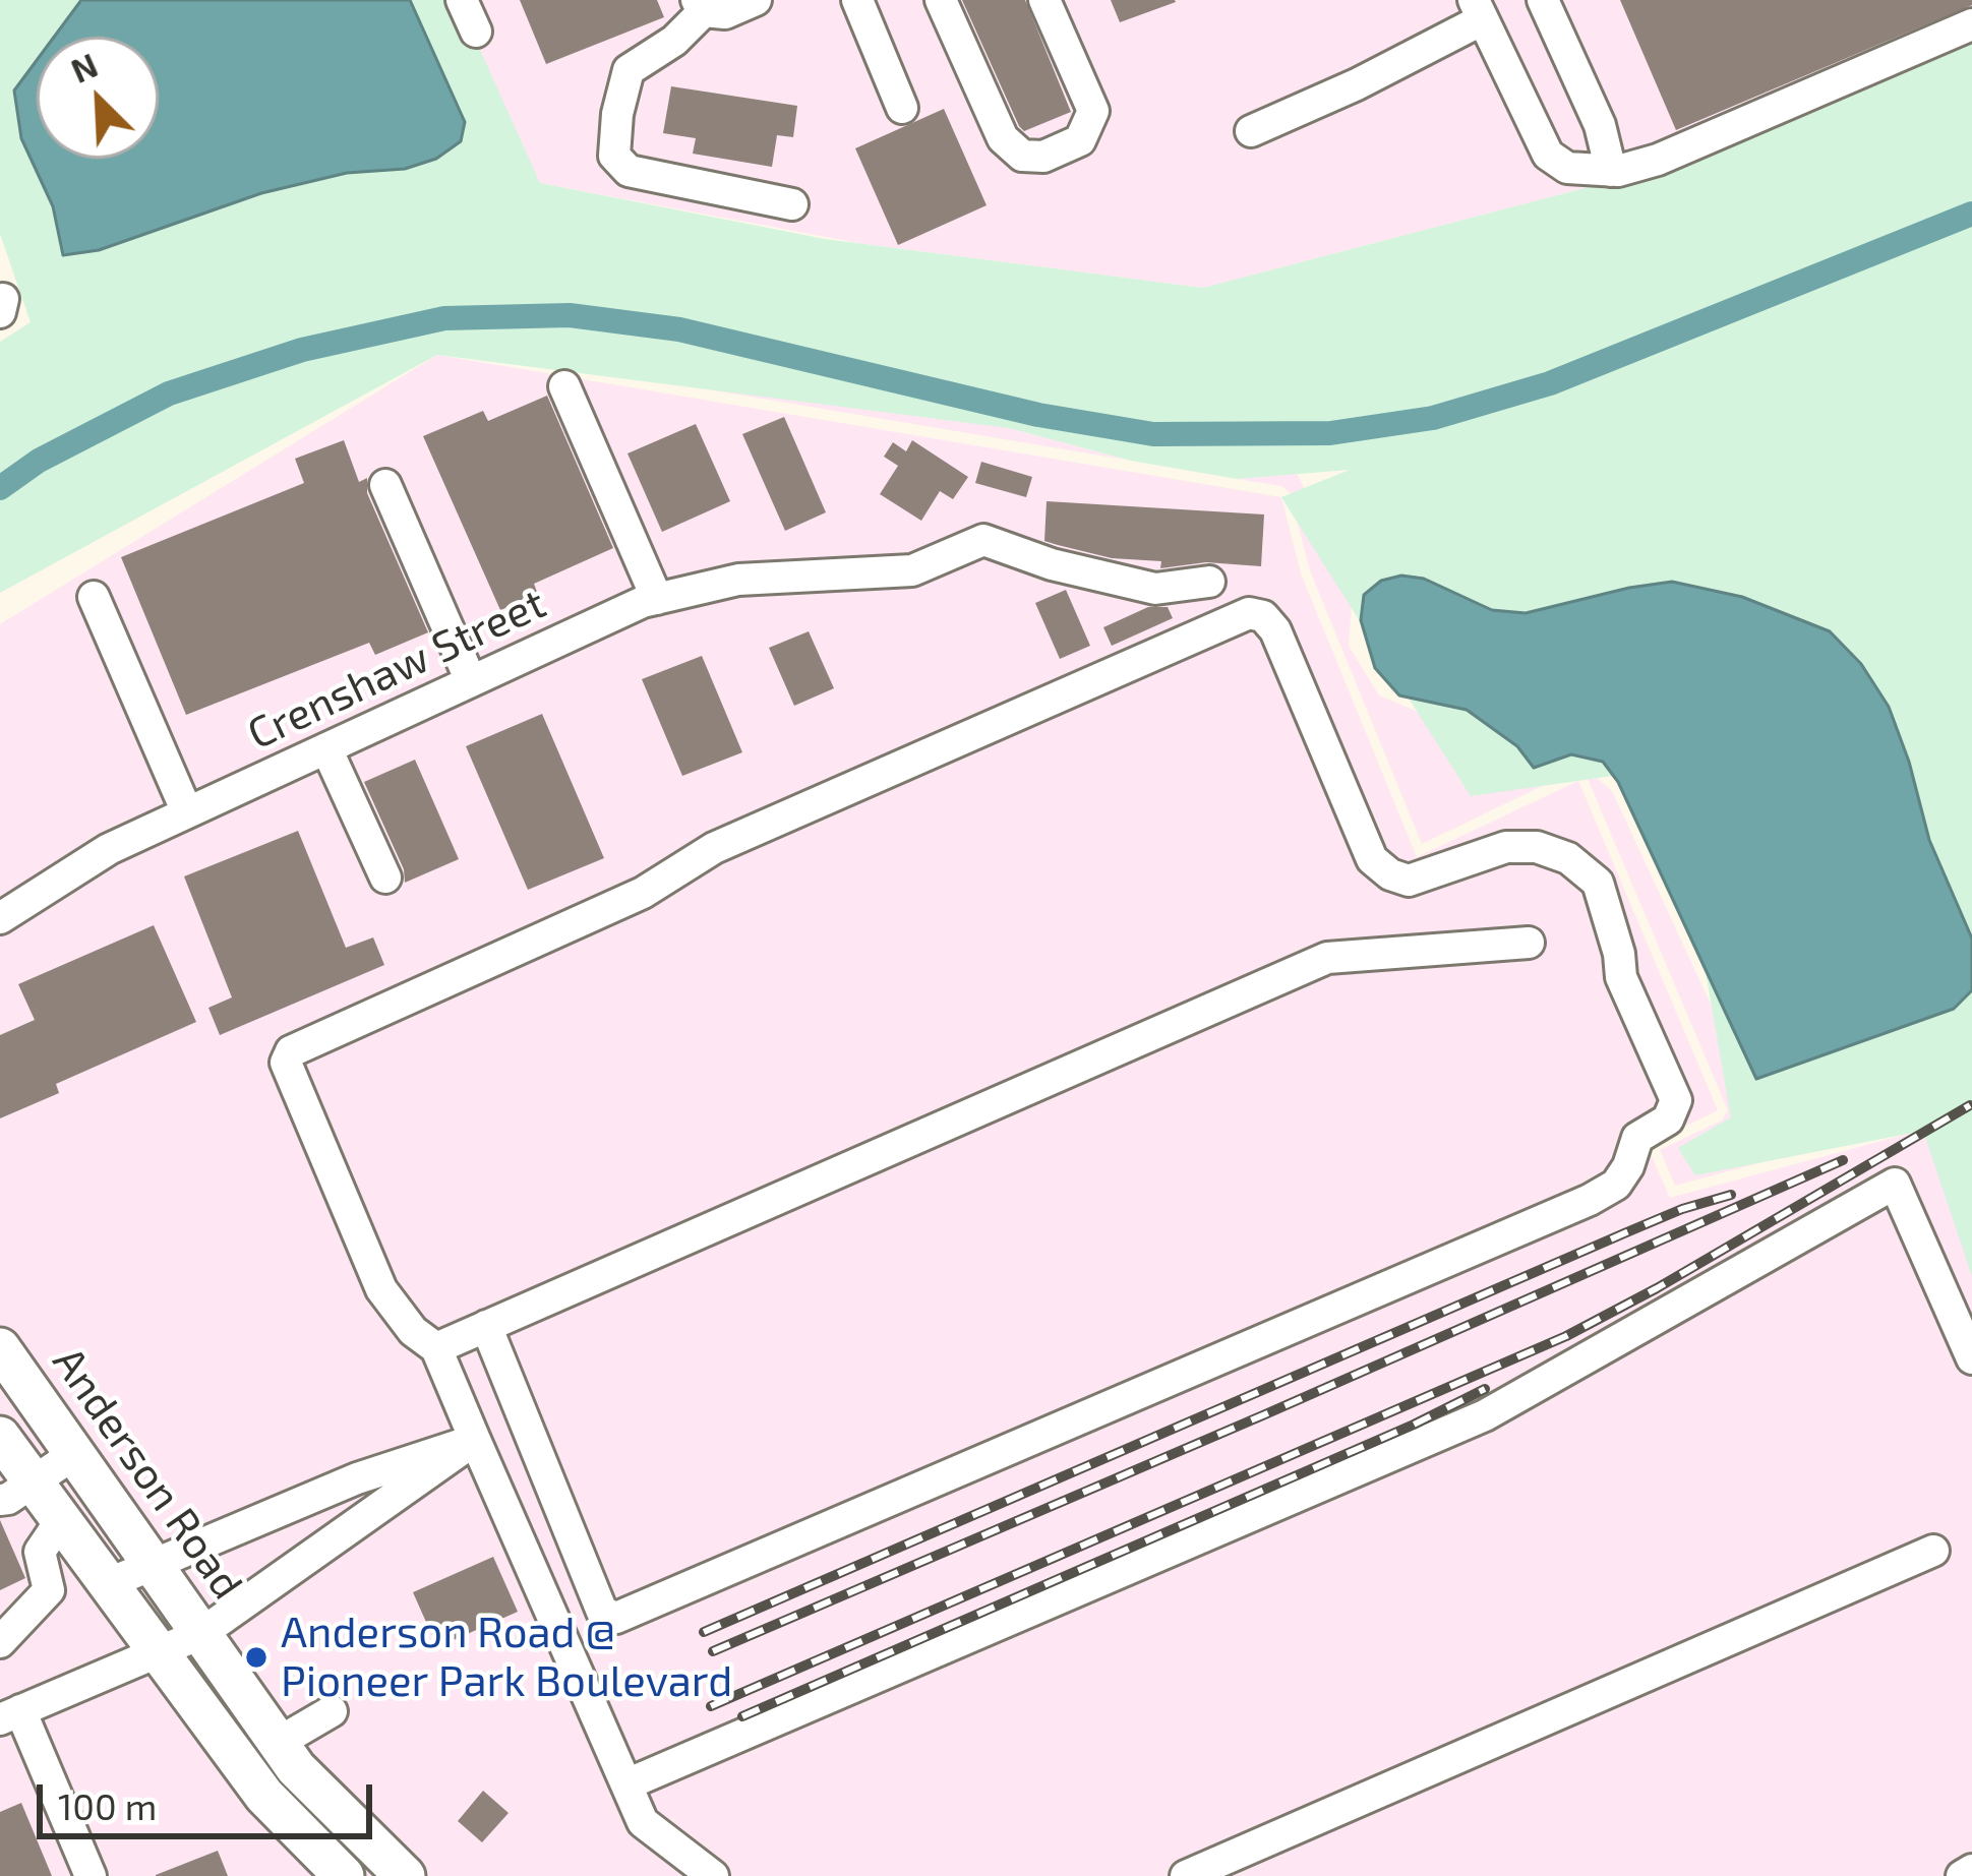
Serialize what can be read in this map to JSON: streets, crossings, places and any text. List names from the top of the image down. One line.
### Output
{"streets":{"main road":["Anderson Road"],"street":["Crenshaw Street"]},"places":["Anderson Road @ Pioneer Park Boulevard"],"scale_bar":"100 m","north":"top left"}
